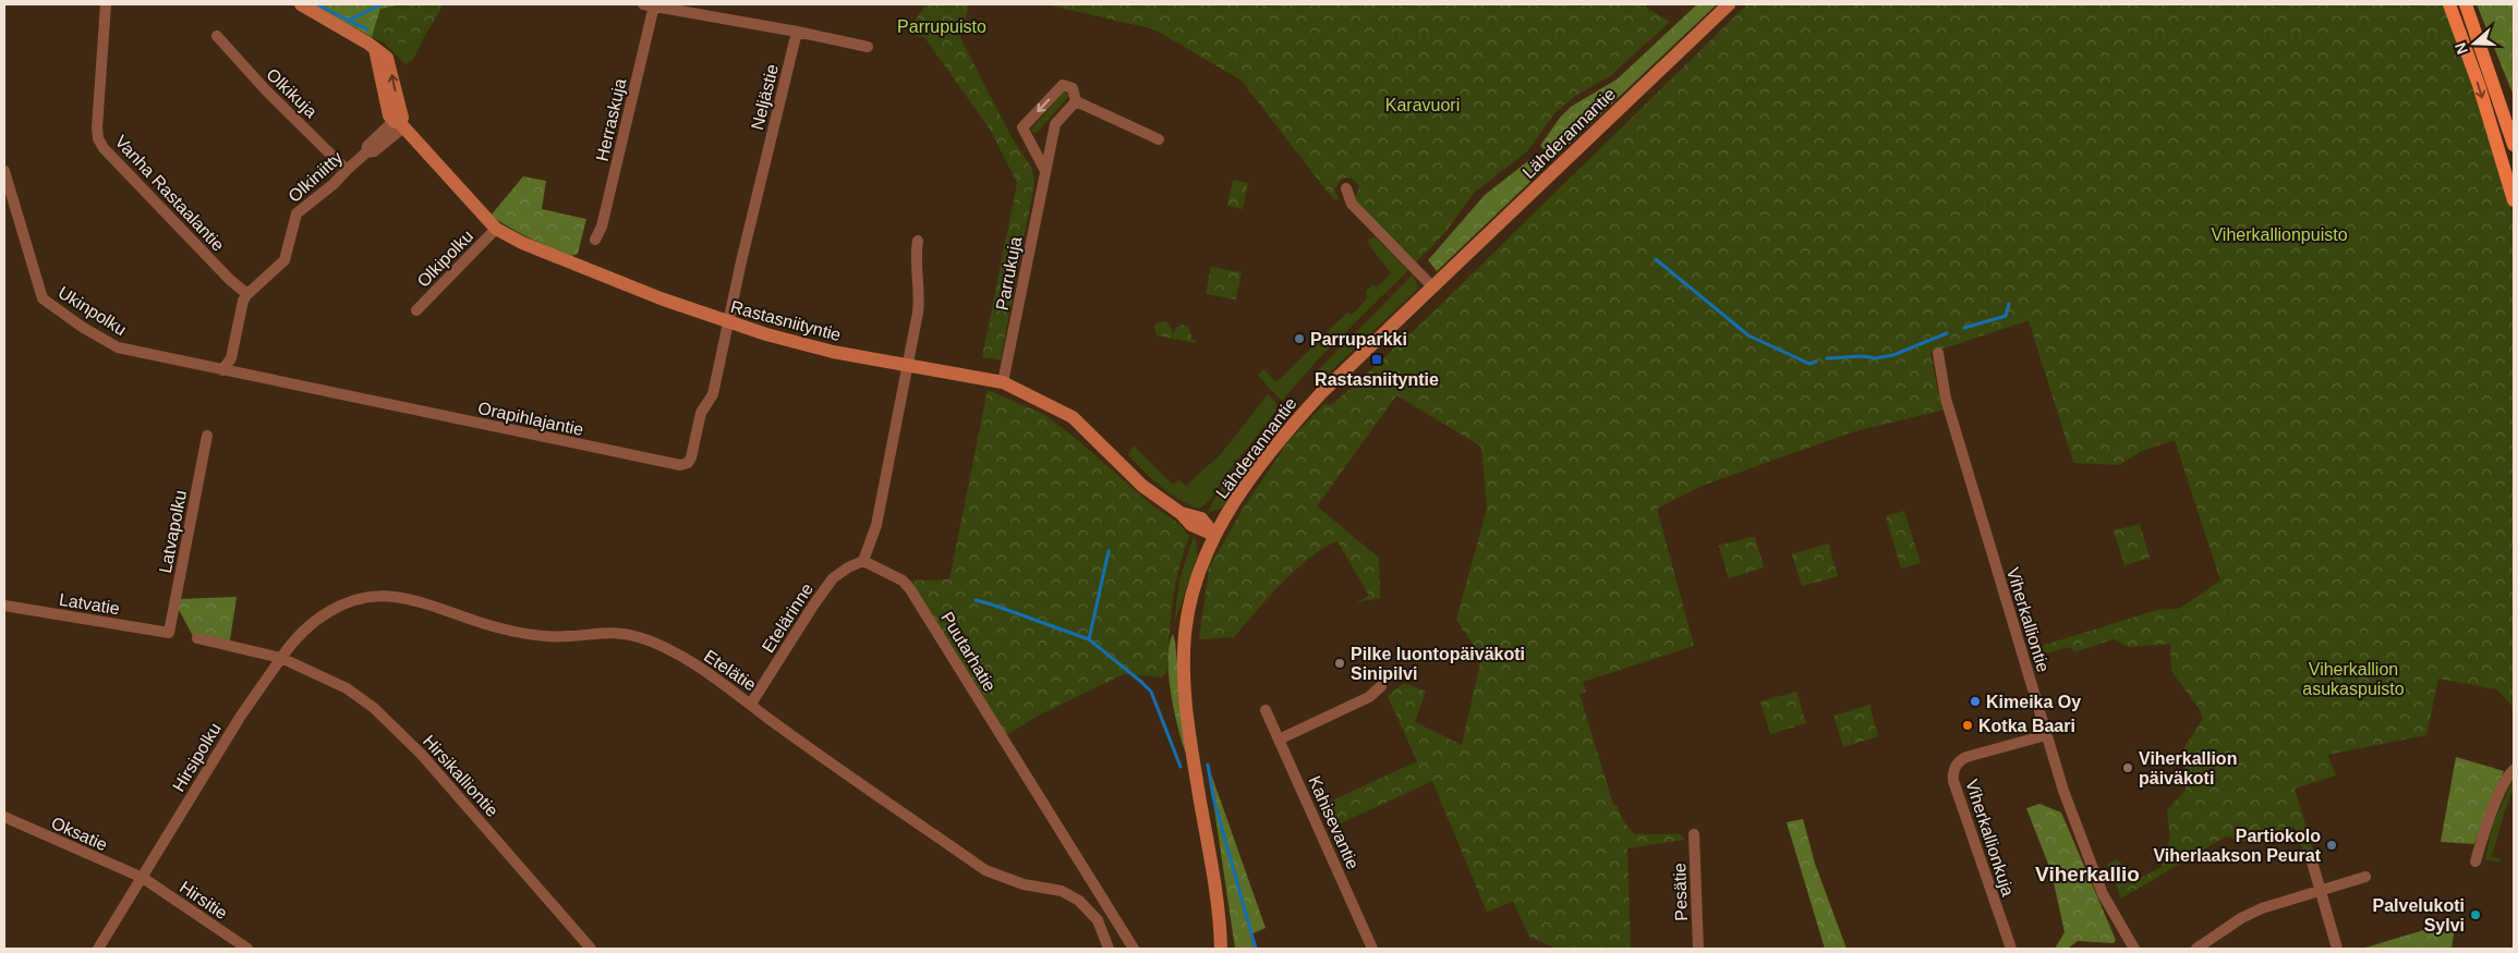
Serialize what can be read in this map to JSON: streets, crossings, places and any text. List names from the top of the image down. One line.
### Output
{"streets":{"main road":["Lähderannantie","Rastasniityntie"],"street":["Olkikuja","Neljästie","Herraskuja","Olkiniitty","Vanha Rastaalantie","Olkipolku","Parrukuja","Ukinpolku","Orapihlajantie","Latvapolku","Latvatie","Etelärinne","Viherkalliontie","Puutarhatie","Etelätie","Hirsipolku","Hirsikalliontie","Kahisevantie","Oksatie","Viherkallionkuja","Pesätie","Hirsitie"]},"crossings":[["Olkikuja","Olkiniitty"],["Neljästie","Rastasniityntie"],["Neljästie","Orapihlajantie"],["Lähderannantie","Rastasniityntie"],["Olkiniitty","Vanha Rastaalantie"],["Olkiniitty","Rastasniityntie"],["Olkipolku","Rastasniityntie"],["Parrukuja","Rastasniityntie"],["Ukinpolku","Orapihlajantie"],["Rastasniityntie","Orapihlajantie"],["Latvapolku","Latvatie"],["Etelärinne","Puutarhatie"],["Etelärinne","Etelätie"],["Viherkalliontie","Viherkallionkuja"],["Etelätie","Hirsipolku"],["Etelätie","Hirsikalliontie"],["Hirsipolku","Hirsikalliontie"],["Hirsipolku","Oksatie"],["Hirsipolku","Hirsitie"],["Oksatie","Hirsitie"]],"districts":["Viherkallio"],"parks":["Parrupuisto","Karavuori","Viherkallionpuisto","Viherkallion asukaspuisto"],"places":{"other":["Parruparkki","Pilke luontopäiväkoti Sinipilvi","Kimeika Oy","Kotka Baari","Viherkallion päiväkoti","Partiokolo Viherlaakson Peurat","Palvelukoti Sylvi"],"transit":["Rastasniityntie"]},"north":"left"}
